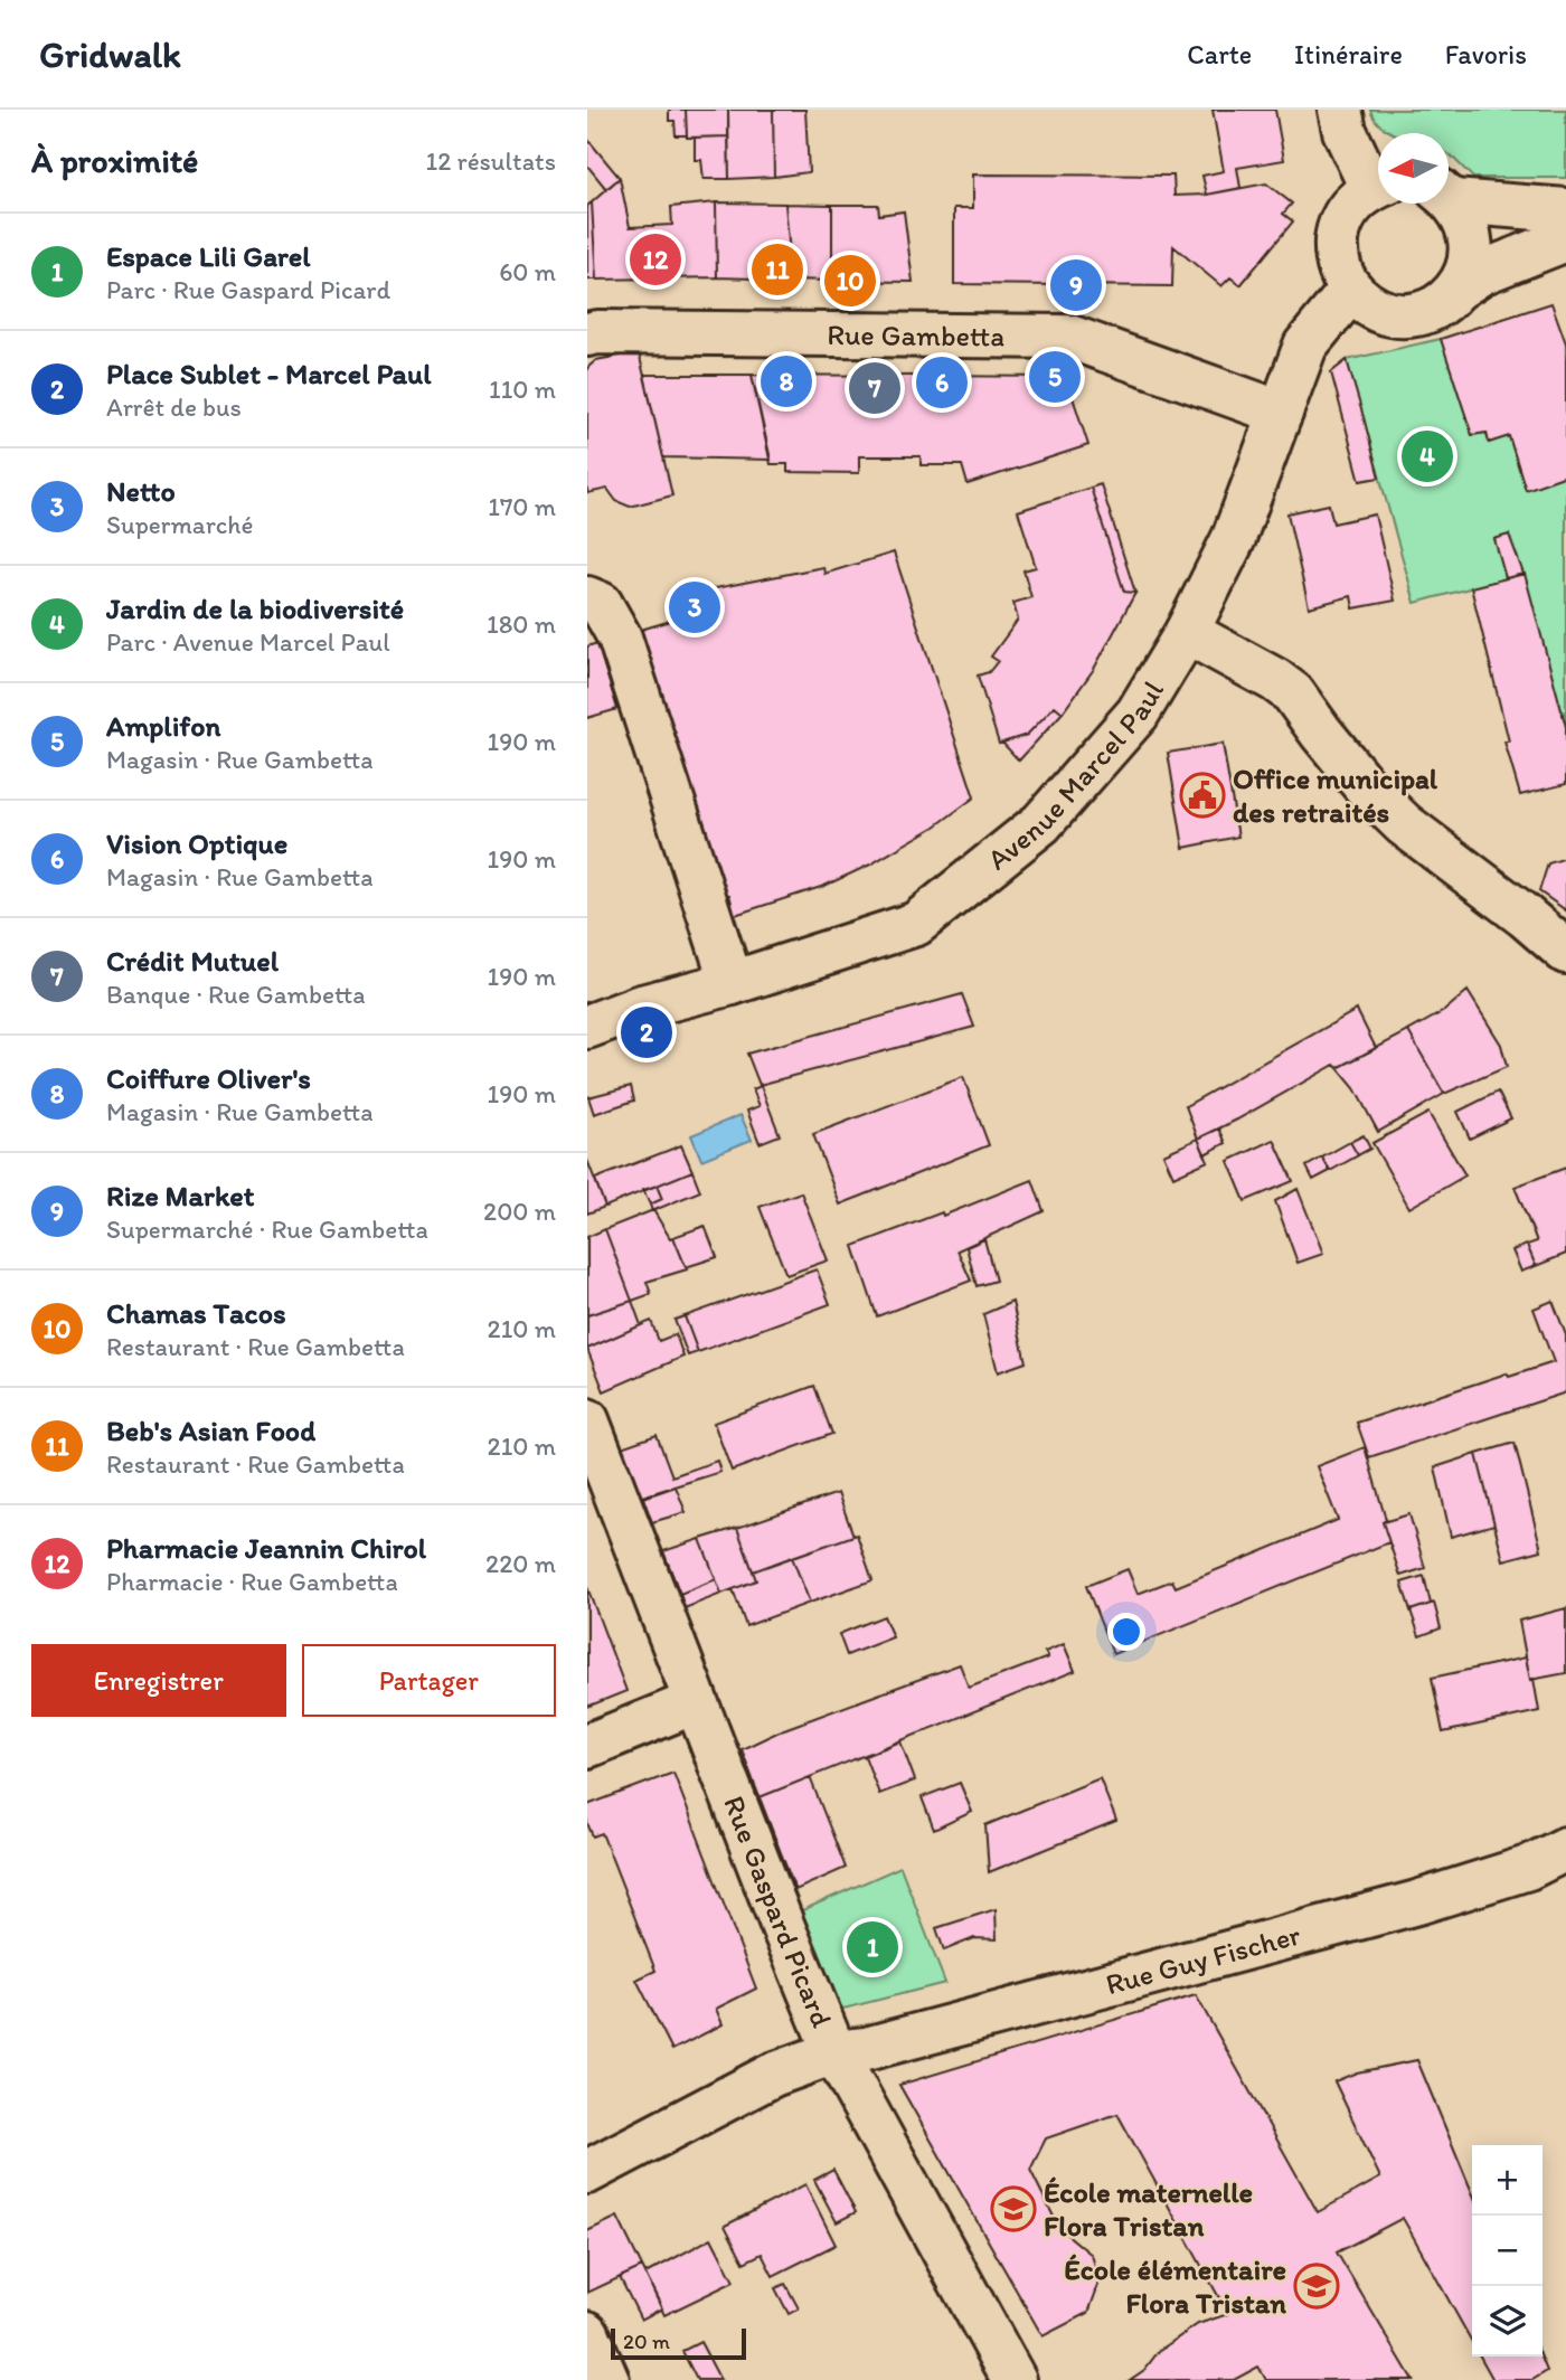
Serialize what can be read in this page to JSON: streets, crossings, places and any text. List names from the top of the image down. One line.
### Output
{"streets":{"street":["Rue Gambetta","Avenue Marcel Paul","Rue Gaspard Picard","Rue Guy Fischer"]},"crossings":[["Rue Gambetta","Avenue Marcel Paul"],["Rue Gaspard Picard","Rue Guy Fischer"]],"places":{"public building":["Office municipal des retraités"],"school or university":["École maternelle Flora Tristan","École élémentaire Flora Tristan"]},"scale_bar":"20 m","north":"left","page":{"header":"Gridwalk","nav":["Carte","Itinéraire","Favoris"],"heading":["À proximité","12 résultats"],"list":[{"mark":"1","name":"Espace Lili Garel","note":"Parc · Rue Gaspard Picard","value":"60 m"},{"mark":"2","name":"Place Sublet - Marcel Paul","note":"Arrêt de bus","value":"110 m"},{"mark":"3","name":"Netto","note":"Supermarché","value":"170 m"},{"mark":"4","name":"Jardin de la biodiversité","note":"Parc · Avenue Marcel Paul","value":"180 m"},{"mark":"5","name":"Amplifon","note":"Magasin · Rue Gambetta","value":"190 m"},{"mark":"6","name":"Vision Optique","note":"Magasin · Rue Gambetta","value":"190 m"},{"mark":"7","name":"Crédit Mutuel","note":"Banque · Rue Gambetta","value":"190 m"},{"mark":"8","name":"Coiffure Oliver's","note":"Magasin · Rue Gambetta","value":"190 m"},{"mark":"9","name":"Rize Market","note":"Supermarché · Rue Gambetta","value":"200 m"},{"mark":"10","name":"Chamas Tacos","note":"Restaurant · Rue Gambetta","value":"210 m"},{"mark":"11","name":"Beb's Asian Food","note":"Restaurant · Rue Gambetta","value":"210 m"},{"mark":"12","name":"Pharmacie Jeannin Chirol","note":"Pharmacie · Rue Gambetta","value":"220 m"}],"pins":["12","11","10","9","5","8","6","7","4","3","2","1"],"buttons":["Enregistrer","Partager"],"map_buttons":["+","−"],"scale":"20 m"}}
